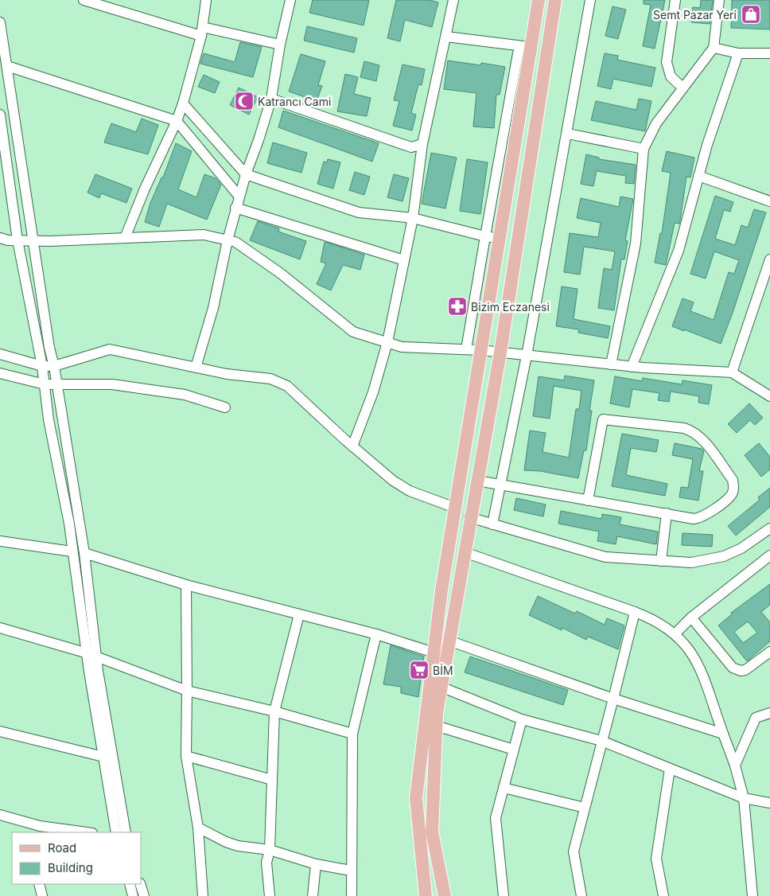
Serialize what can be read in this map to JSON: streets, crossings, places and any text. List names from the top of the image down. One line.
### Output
{"places":{"shop":["Semt Pazar Yeri"],"mosque":["Katrancı Cami"],"pharmacy":["Bizim Eczanesi"],"supermarket":["BİM"]},"legend":["Road","Building"]}
